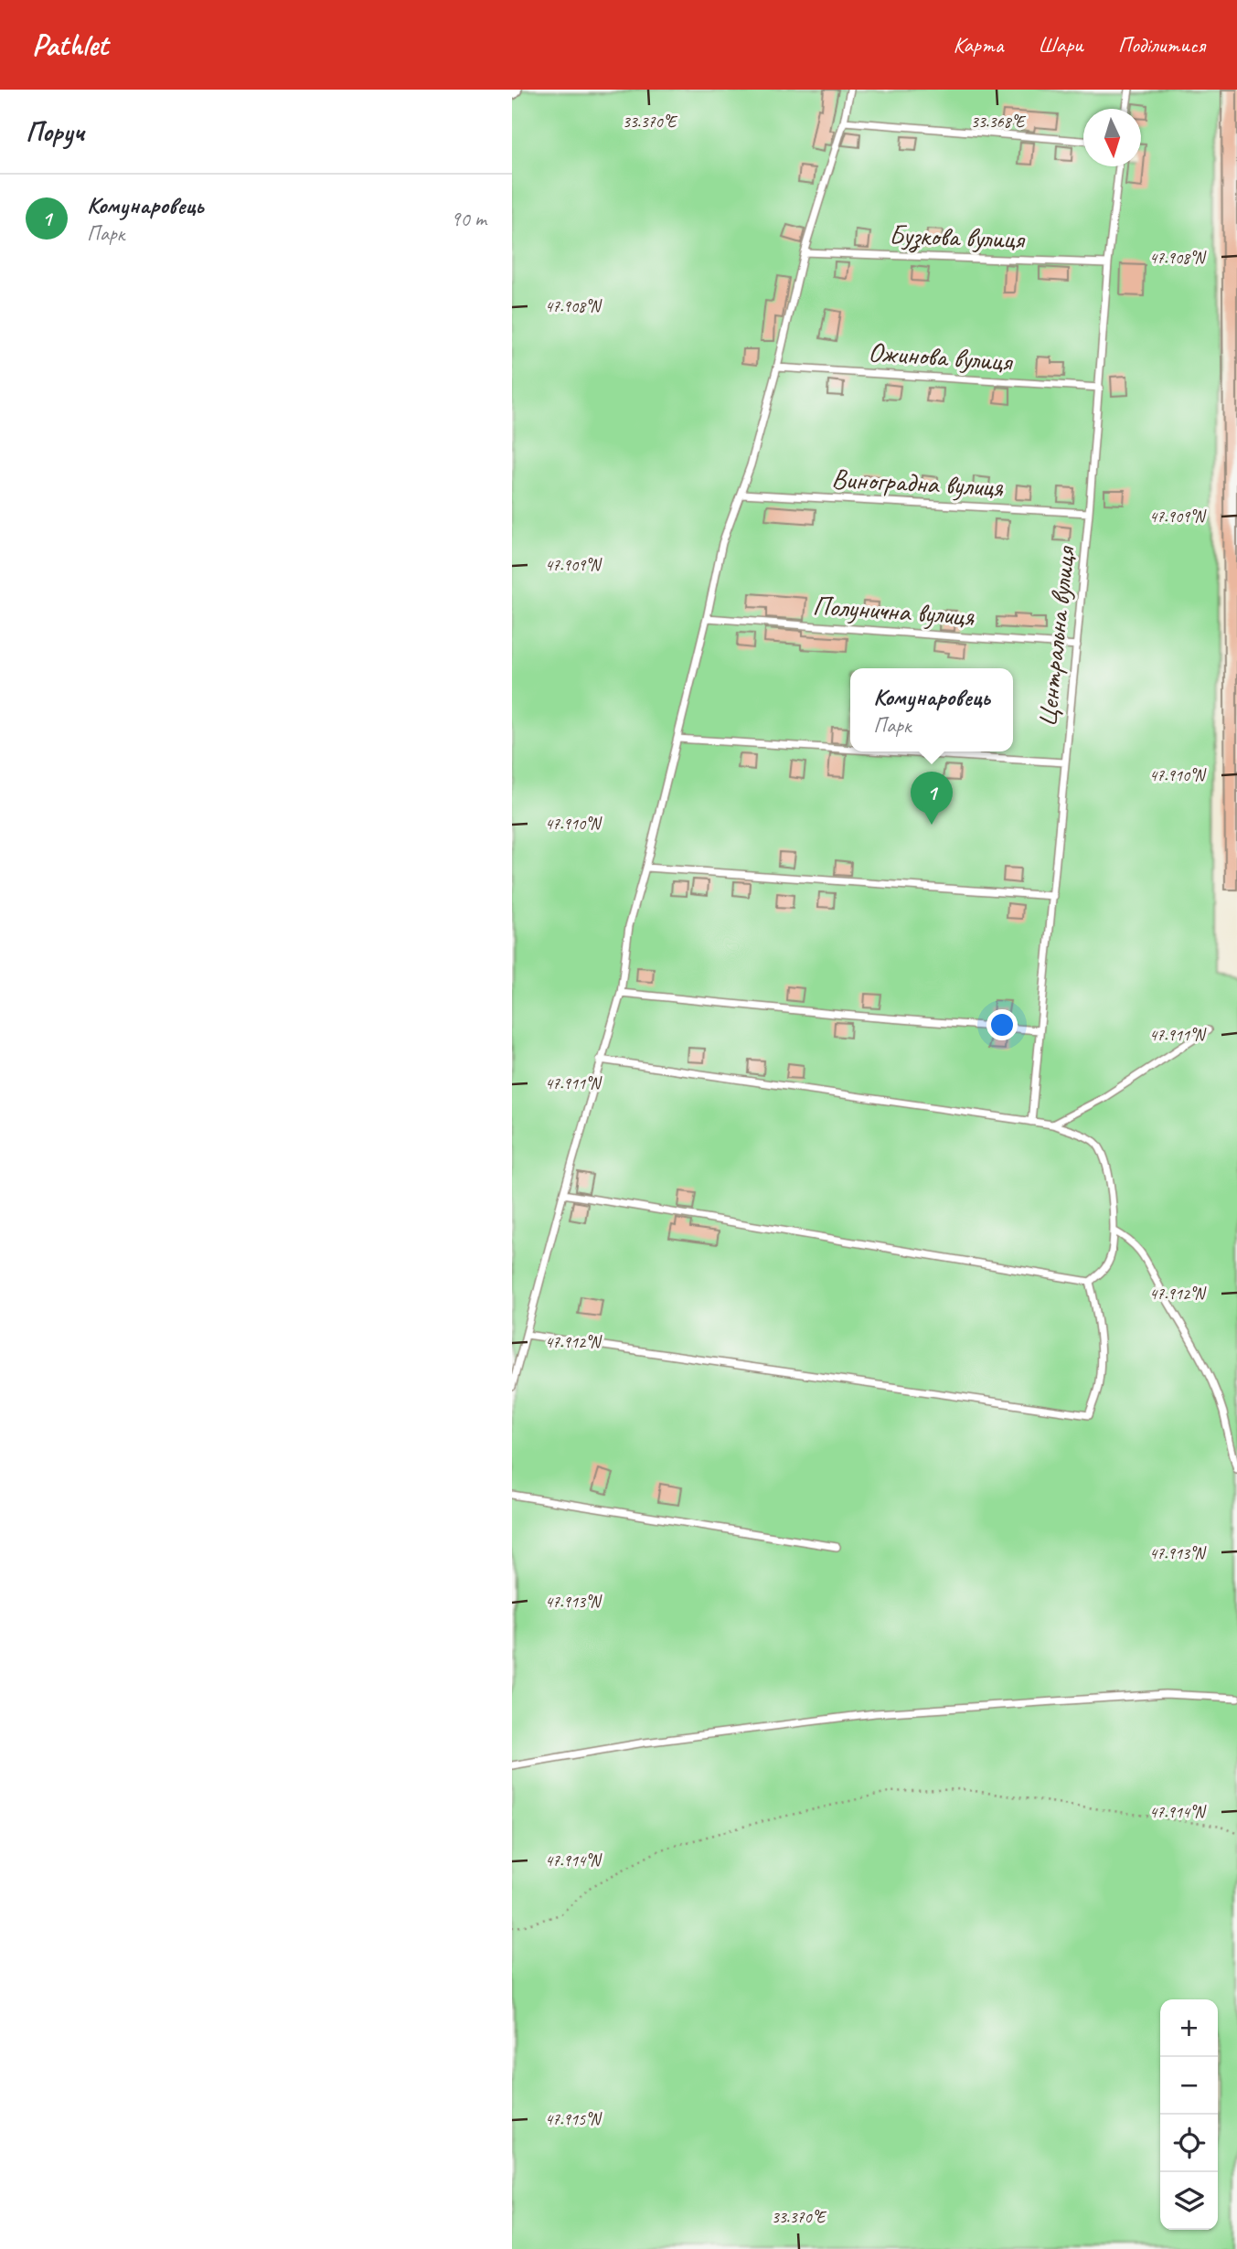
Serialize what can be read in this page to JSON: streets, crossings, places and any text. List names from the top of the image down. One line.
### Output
{"streets":{"lane":["Бузкова вулиця","Ожинова вулиця","Виноградна вулиця","Полунична вулиця","Центральна вулиця"]},"crossings":[["Бузкова вулиця","Центральна вулиця"],["Ожинова вулиця","Центральна вулиця"],["Виноградна вулиця","Центральна вулиця"],["Полунична вулиця","Центральна вулиця"]],"north":"bottom","page":{"header":"Pathlet","nav":["Карта","Шари","Поділитися"],"heading":"Поруч","list":[{"mark":"1","name":"Комунаровець","note":"Парк","value":"90 m"}],"popup":["Комунаровець","Парк"],"pins":"1","map_buttons":["+","−"]},"coordinates":["33.370°E","33.368°E","47.908°N","47.909°N","47.910°N","47.911°N","47.912°N","47.913°N","47.914°N","47.915°N"]}
